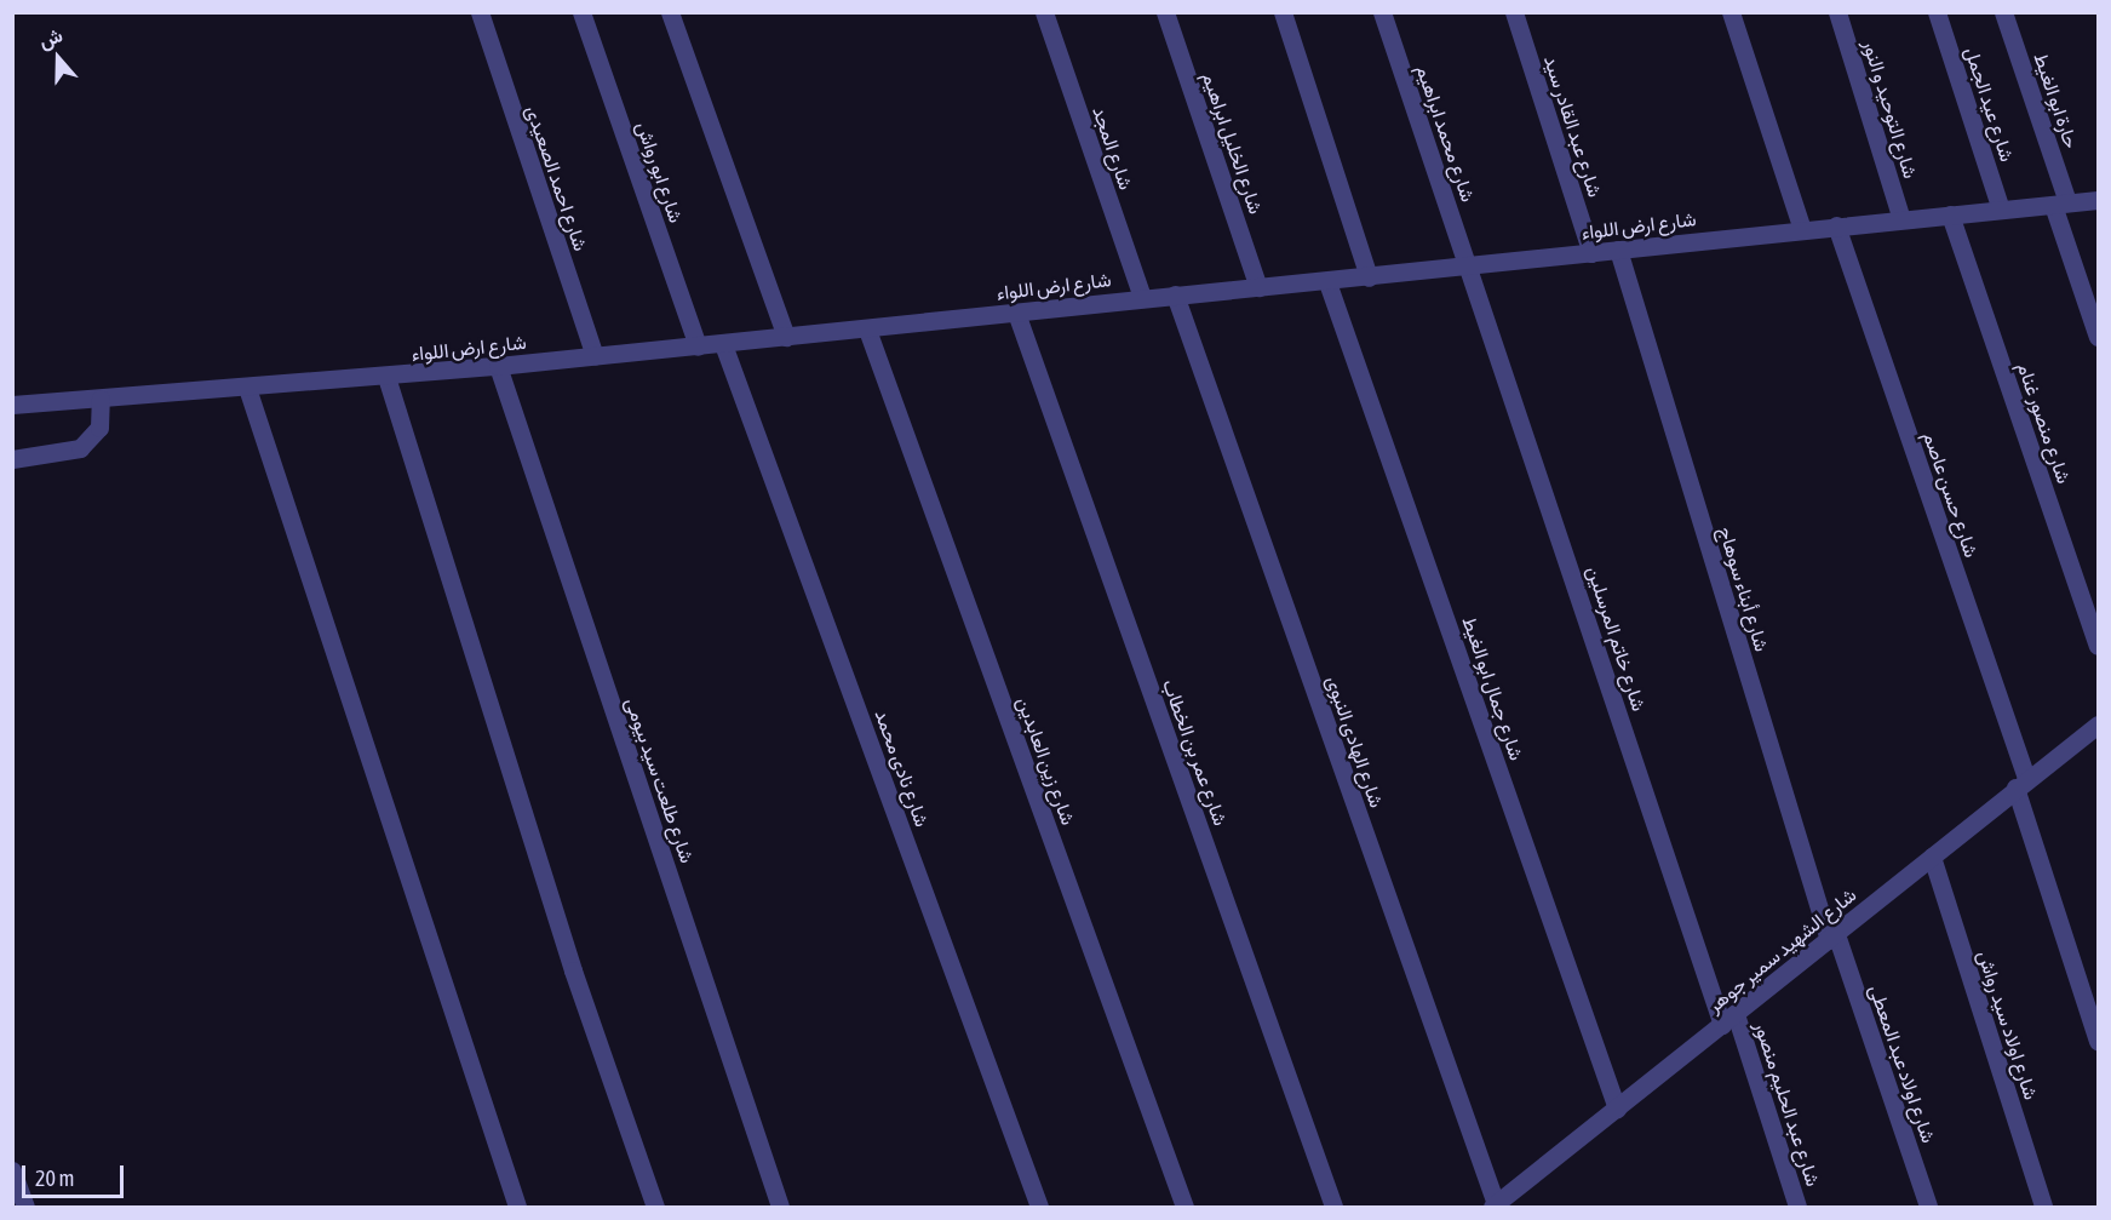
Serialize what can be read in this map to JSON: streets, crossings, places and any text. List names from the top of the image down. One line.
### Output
{"streets":{"street":["حارة ابو الغيط","شارع عيد الجمل","شارع التوحيد و النور","شارع عبد القادر سيد","شارع محمد ابراهيم","شارع الخليل ابراهيم","شارع المجد","شارع ابو رواش","شارع احمد الصعيدى","شارع ارض اللواء","شارع منصور غنام","شارع حسن عاصم","شارع أبناء سوهاج","شارع خاتم المرسلين","شارع جمال ابو الغيط","شارع الهادى النبوى","شارع عمر بن الخطاب","شارع زين العابدين","شارع نادى محمد","شارع طلعت سيد بيومى","شارع الشهيد سمير جوهر","شارع اولاد سيد رواش","شارع اولاد عبد المعطى","شارع عبد الحليم منصور"]},"crossings":[["حارة ابو الغيط","شارع ارض اللواء"],["شارع عيد الجمل","شارع ارض اللواء"],["شارع التوحيد و النور","شارع ارض اللواء"],["شارع عبد القادر سيد","شارع ارض اللواء"],["شارع محمد ابراهيم","شارع ارض اللواء"],["شارع محمد ابراهيم","شارع خاتم المرسلين"],["شارع الخليل ابراهيم","شارع ارض اللواء"],["شارع المجد","شارع ارض اللواء"],["شارع ابو رواش","شارع ارض اللواء"],["شارع احمد الصعيدى","شارع ارض اللواء"],["شارع ارض اللواء","شارع منصور غنام"],["شارع ارض اللواء","شارع حسن عاصم"],["شارع ارض اللواء","شارع أبناء سوهاج"],["شارع ارض اللواء","شارع خاتم المرسلين"],["شارع ارض اللواء","شارع جمال ابو الغيط"],["شارع ارض اللواء","شارع الهادى النبوى"],["شارع ارض اللواء","شارع عمر بن الخطاب"],["شارع ارض اللواء","شارع زين العابدين"],["شارع ارض اللواء","شارع نادى محمد"],["شارع ارض اللواء","شارع طلعت سيد بيومى"],["شارع حسن عاصم","شارع الشهيد سمير جوهر"],["شارع أبناء سوهاج","شارع الشهيد سمير جوهر"],["شارع أبناء سوهاج","شارع اولاد عبد المعطى"],["شارع خاتم المرسلين","شارع الشهيد سمير جوهر"],["شارع خاتم المرسلين","شارع عبد الحليم منصور"],["شارع جمال ابو الغيط","شارع الشهيد سمير جوهر"],["شارع الهادى النبوى","شارع الشهيد سمير جوهر"],["شارع الشهيد سمير جوهر","شارع اولاد سيد رواش"],["شارع الشهيد سمير جوهر","شارع اولاد عبد المعطى"],["شارع الشهيد سمير جوهر","شارع عبد الحليم منصور"]],"scale_bar":"20 m","north":"top"}
